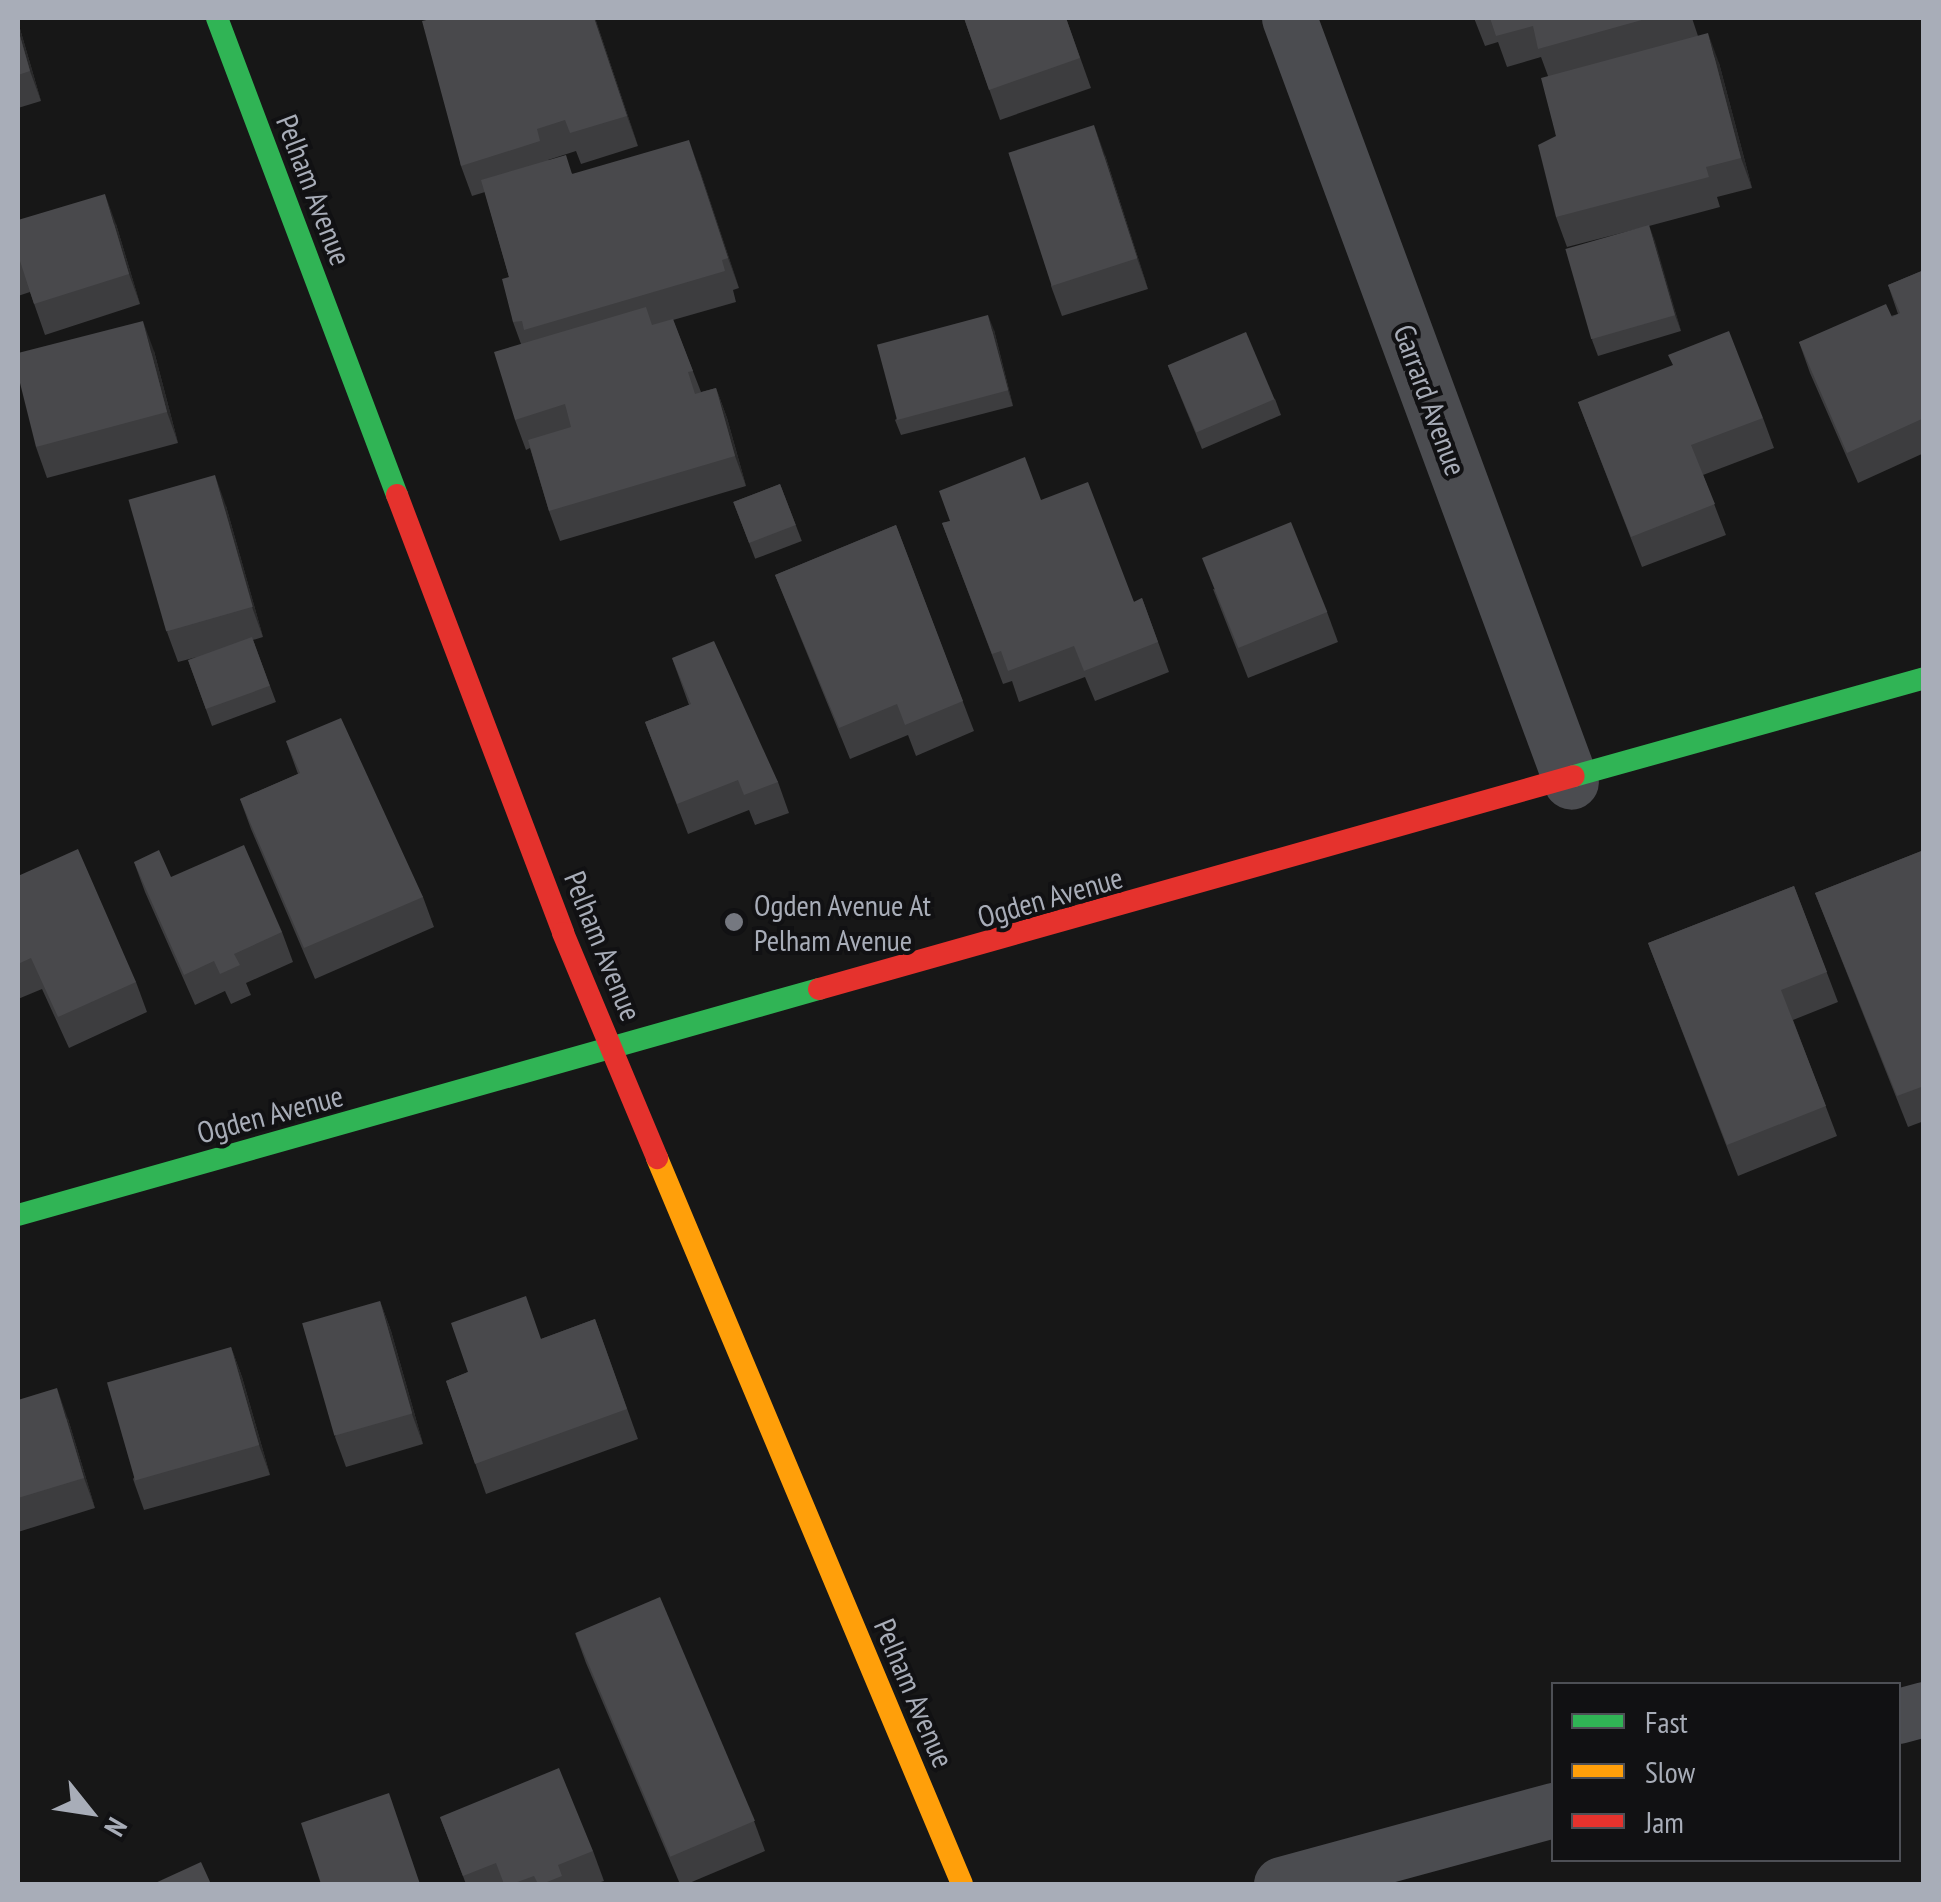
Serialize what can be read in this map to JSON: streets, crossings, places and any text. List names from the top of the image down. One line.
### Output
{"streets":{"street":["Pelham Avenue","Garrard Avenue","Ogden Avenue"]},"crossings":[["Pelham Avenue","Ogden Avenue"],["Garrard Avenue","Ogden Avenue"]],"places":["Ogden Avenue At Pelham Avenue"],"legend":["Fast","Slow","Jam"],"north":"bottom right"}
